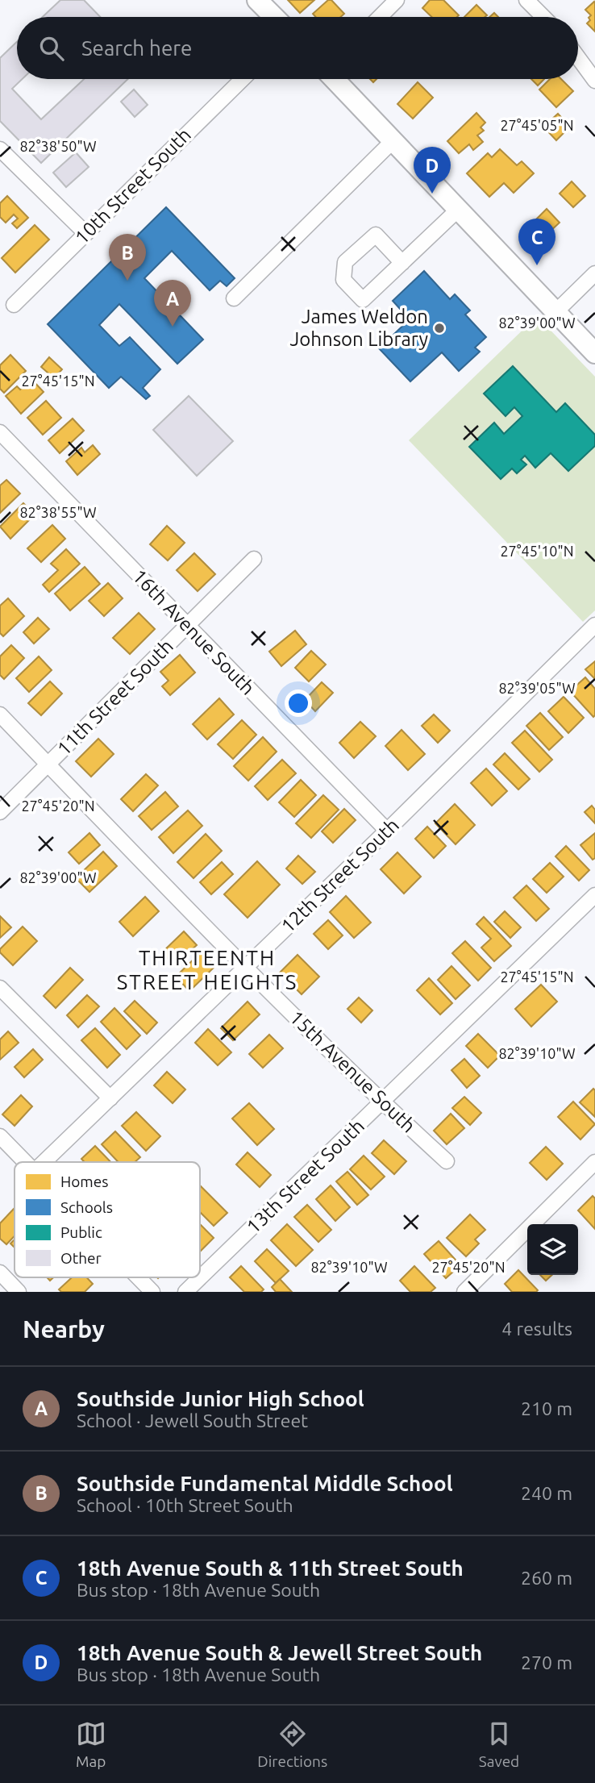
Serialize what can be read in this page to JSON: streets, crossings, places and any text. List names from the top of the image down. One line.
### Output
{"streets":{"street":["10th Street South","16th Avenue South","11th Street South","12th Street South","15th Avenue South","13th Street South"]},"crossings":[["16th Avenue South","11th Street South"],["16th Avenue South","12th Street South"],["11th Street South","15th Avenue South"],["12th Street South","15th Avenue South"],["15th Avenue South","13th Street South"]],"districts":["THIRTEENTH STREET HEIGHTS"],"places":["James Weldon Johnson Library"],"legend":["Homes","Schools","Public","Other"],"page":{"search":"Search here","pins":["D","C","B","A"],"heading":["Nearby","4 results"],"list":[{"mark":"A","name":"Southside Junior High School","note":"School · Jewell South Street","value":"210 m"},{"mark":"B","name":"Southside Fundamental Middle School","note":"School · 10th Street South","value":"240 m"},{"mark":"C","name":"18th Avenue South & 11th Street South","note":"Bus stop · 18th Avenue South","value":"260 m"},{"mark":"D","name":"18th Avenue South & Jewell Street South","note":"Bus stop · 18th Avenue South","value":"270 m"}],"nav":["Map","Directions","Saved"]},"coordinates":["27°45'05\"N","82°38'50\"W","82°39'00\"W","27°45'15\"N","82°38'55\"W","27°45'10\"N","82°39'05\"W","27°45'20\"N","82°39'10\"W"]}
